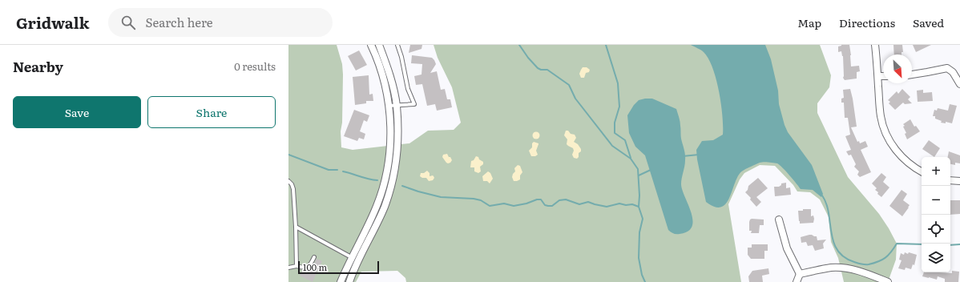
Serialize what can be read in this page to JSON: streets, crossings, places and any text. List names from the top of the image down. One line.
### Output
{"scale_bar":"100 m","north":"bottom right","page":{"header":"Gridwalk","search":"Search here","nav":["Map","Directions","Saved"],"heading":["Nearby","0 results"],"buttons":["Save","Share"],"map_buttons":["+","−"],"scale":"100 m"}}
